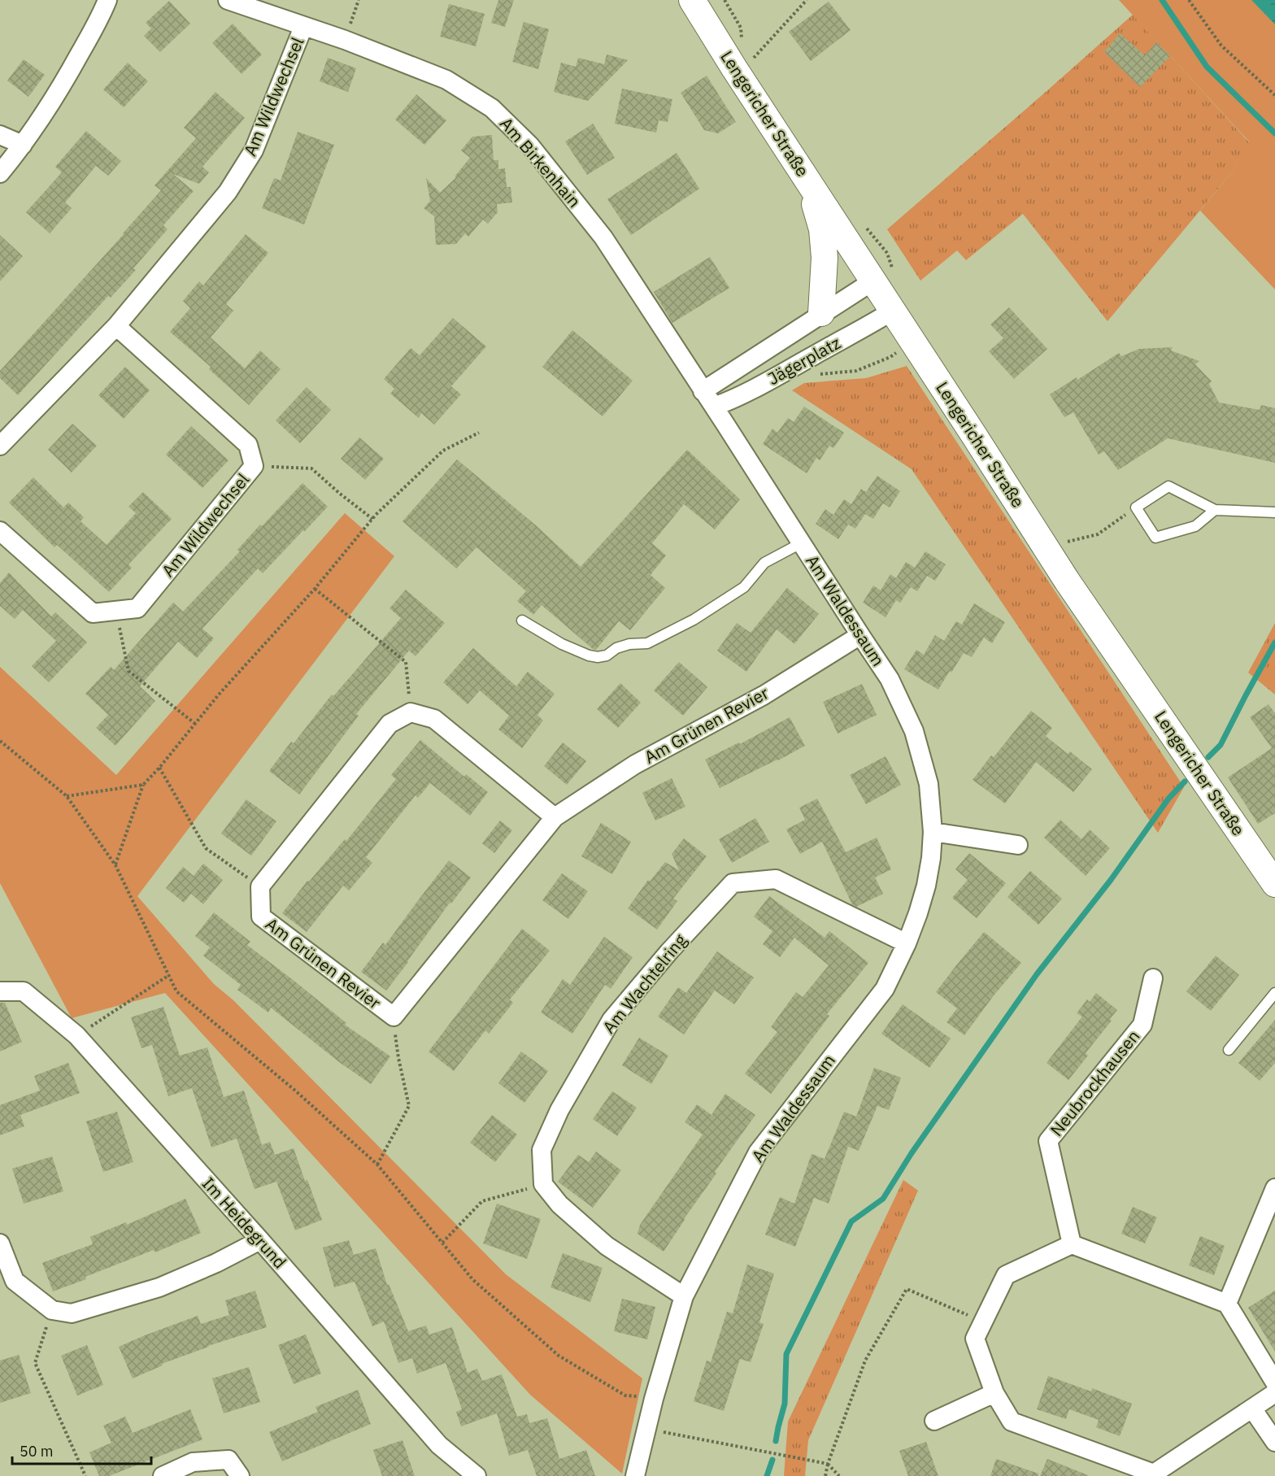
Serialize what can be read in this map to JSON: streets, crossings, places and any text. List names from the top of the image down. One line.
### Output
{"streets":{"main road":["Lengericher Straße"],"street":["Am Wildwechsel","Am Birkenhain","Jägerplatz","Am Waldessaum","Am Grünen Revier","Am Wachtelring","Neubrockhausen","Im Heidegrund"]},"crossings":[["Am Wildwechsel","Am Birkenhain"],["Lengericher Straße","Jägerplatz"],["Am Birkenhain","Jägerplatz"],["Am Birkenhain","Am Waldessaum"],["Jägerplatz","Am Waldessaum"],["Am Waldessaum","Am Grünen Revier"],["Am Waldessaum","Am Wachtelring"]],"scale_bar":"50 m"}
